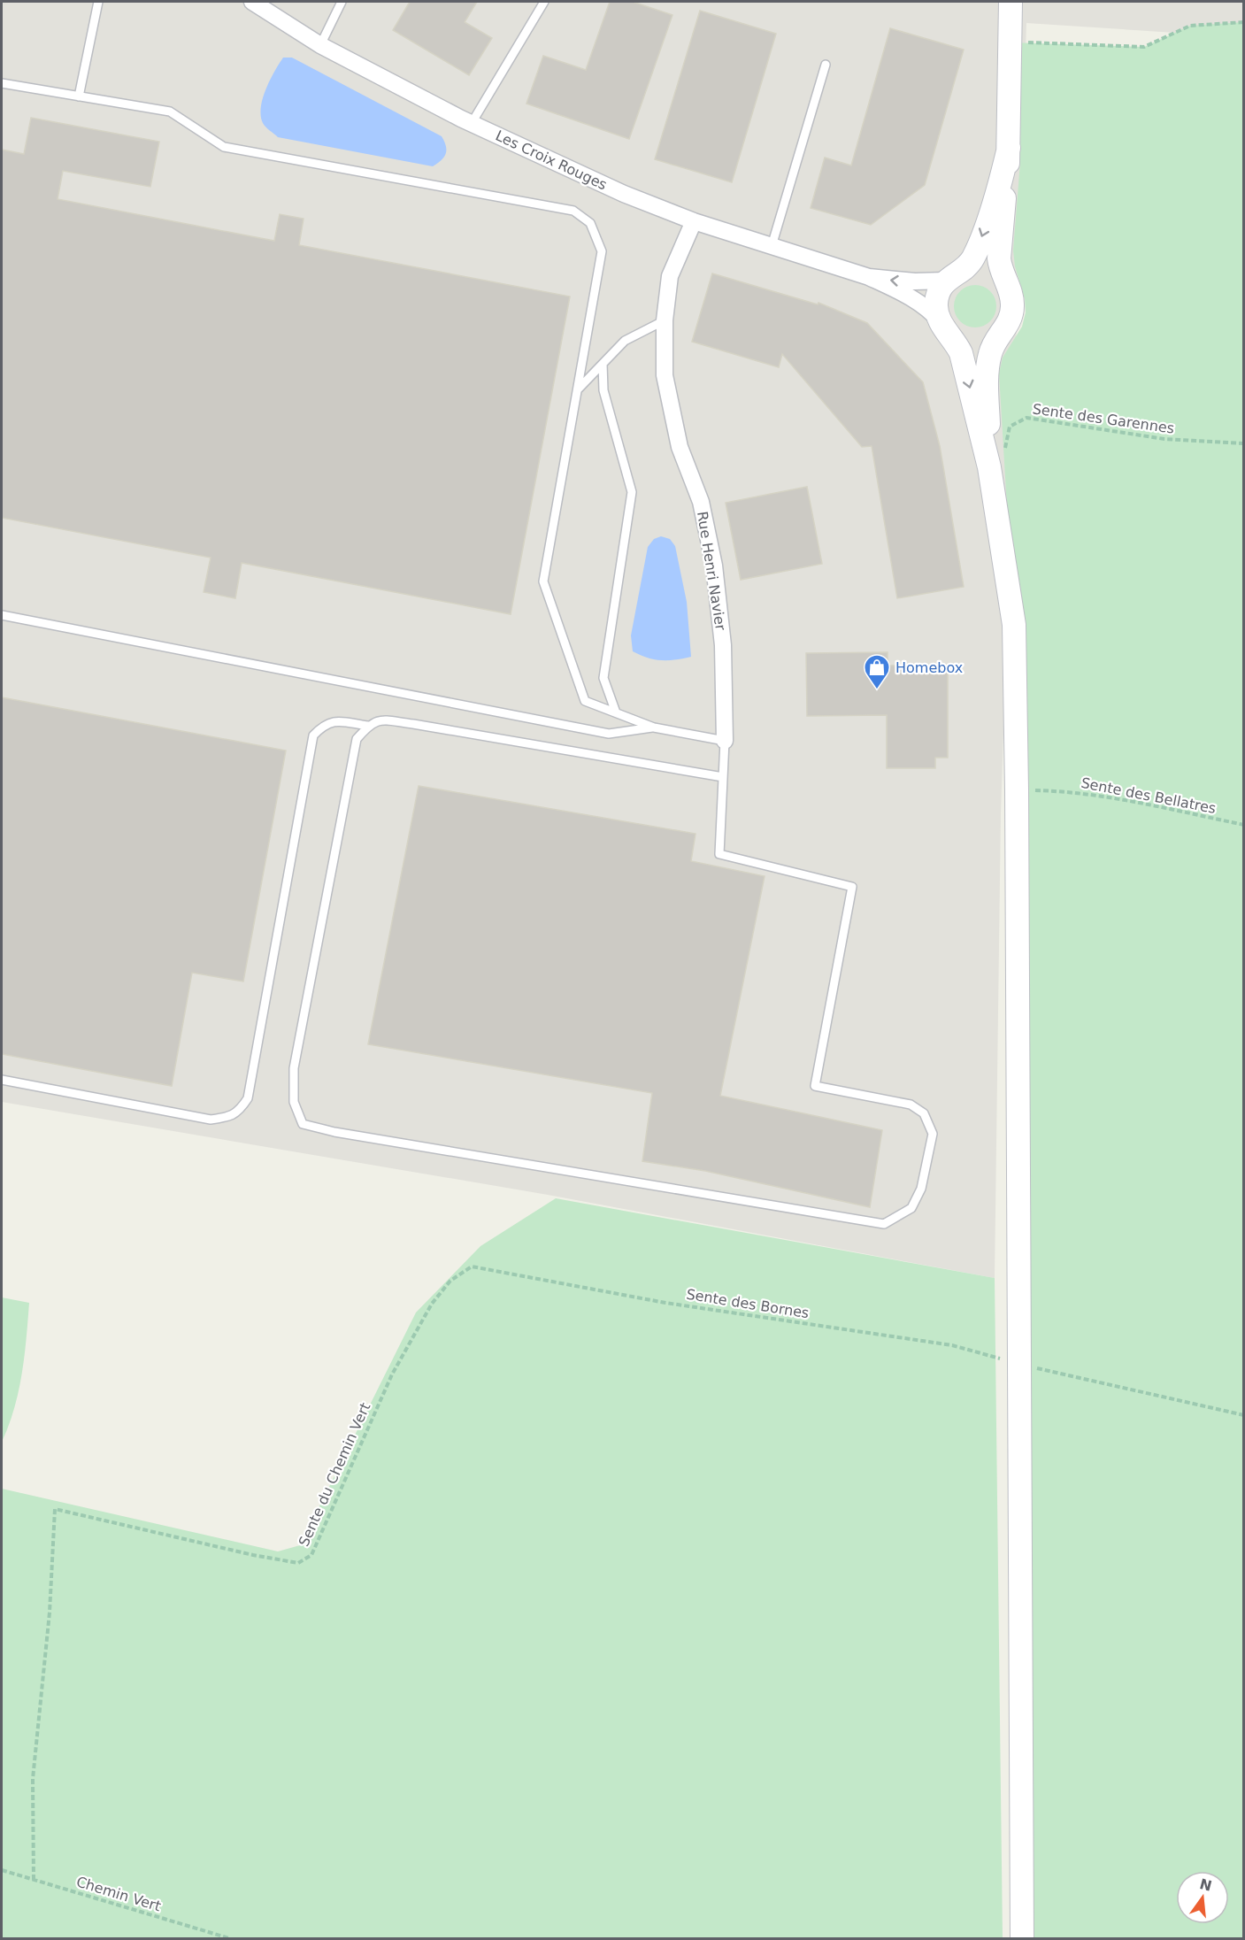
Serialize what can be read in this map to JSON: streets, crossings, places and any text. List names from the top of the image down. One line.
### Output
{"streets":{"street":["Les Croix Rouges","Rue Henri Navier"],"path":["Sente des Garennes","Sente des Bellatres","Sente des Bornes","Sente du Chemin Vert","Chemin Vert"]},"crossings":[["Les Croix Rouges","Rue Henri Navier"],["Sente des Bornes","Sente du Chemin Vert"],["Sente du Chemin Vert","Chemin Vert"]],"places":{"shop":["Homebox"]},"north":"top"}
